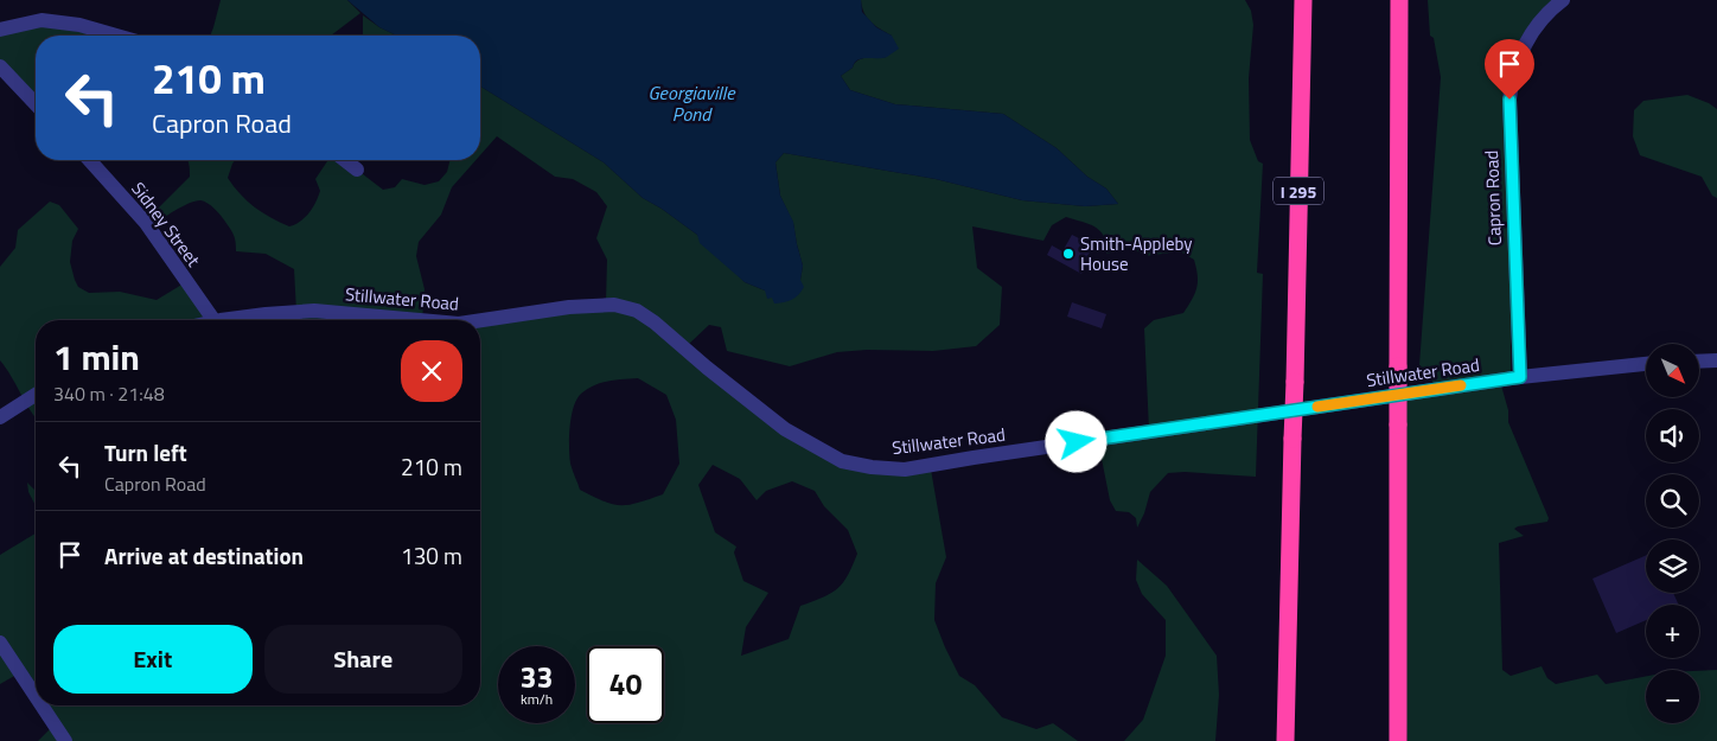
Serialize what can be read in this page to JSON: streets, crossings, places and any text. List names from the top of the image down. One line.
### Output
{"streets":{"highway":["I 295"],"street":["Capron Road","Sidney Street","Stillwater Road"]},"crossings":[["Capron Road","Stillwater Road"]],"water":["Georgiaville Pond"],"places":["Smith-Appleby House"],"north":"bottom right","page":{"turn":["210 m","Capron Road"],"heading":["1 min","340 m · 21:48"],"map_buttons":["+","−"],"list":[{"name":"Turn left","note":"Capron Road","value":"210 m"},{"name":"Arrive at destination","value":"130 m"}],"buttons":["Exit","Share"],"speed":"33 km/h","limit":"40"}}
